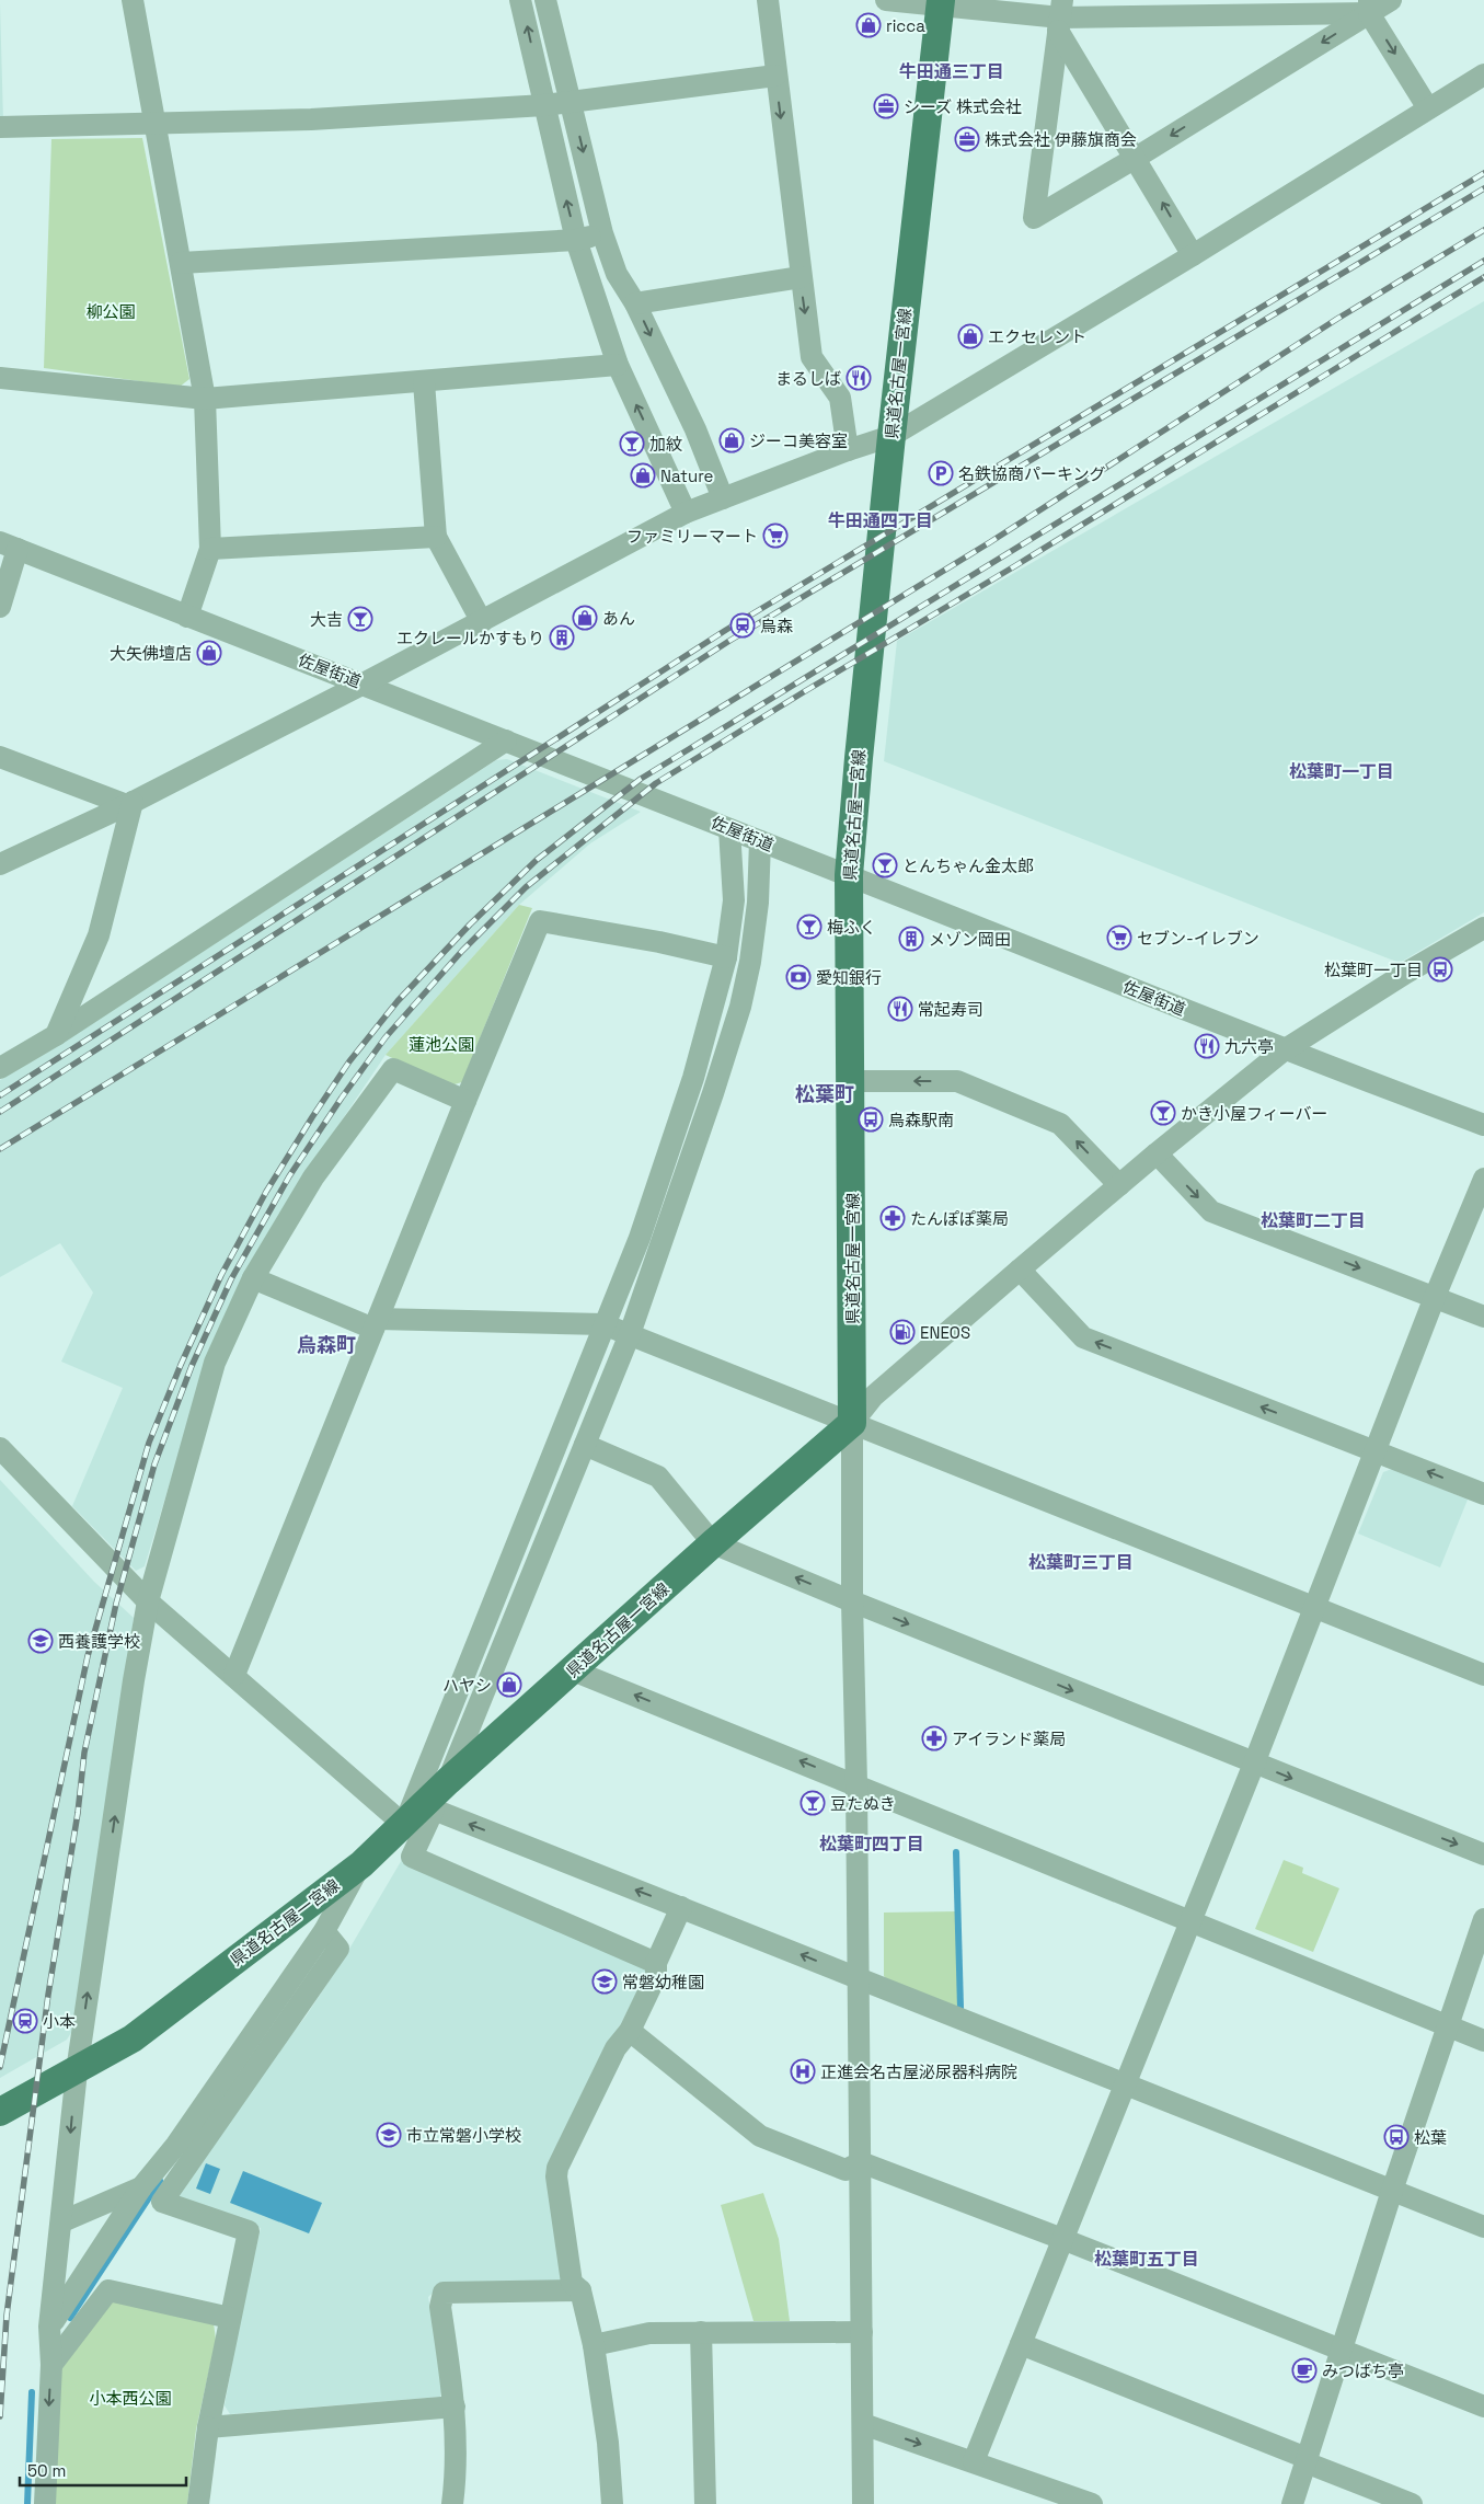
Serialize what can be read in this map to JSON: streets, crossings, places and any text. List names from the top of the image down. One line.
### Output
{"streets":{"main road":["県道名古屋一宮線"],"street":["佐屋街道"]},"crossings":[["県道名古屋一宮線","佐屋街道"]],"districts":["牛田通三丁目","牛田通四丁目","松葉町一丁目","松葉町","松葉町二丁目","烏森町","松葉町三丁目","松葉町四丁目","松葉町五丁目"],"parks":["柳公園","蓮池公園","小本西公園"],"places":{"shop":["ricca","エクセレント","ジーコ美容室","Nature","あん","大矢佛壇店","ハヤシ"],"office":["シーズ 株式会社","株式会社 伊藤旗商会"],"restaurant":["まるしば","常起寿司","九六亭"],"bar":["加紋","大吉","とんちゃん金太郎","梅ふく","かき小屋フィーバー","豆たぬき"],"parking":["名鉄協商パーキング"],"supermarket":["ファミリーマート","セブン-イレブン"],"station":["烏森","小本"],"building":["エクレールかすもり","メゾン岡田"],"bus stop":["松葉町一丁目","烏森駅南","松葉"],"bank":["愛知銀行"],"pharmacy":["たんぽぽ薬局","アイランド薬局"],"fuel station":["ENEOS"],"school or university":["西養護学校","常磐幼稚園","市立常磐小学校"],"hospital":["正進会名古屋泌尿器科病院"],"cafe":["みつばち亭"]},"scale_bar":"50 m"}
